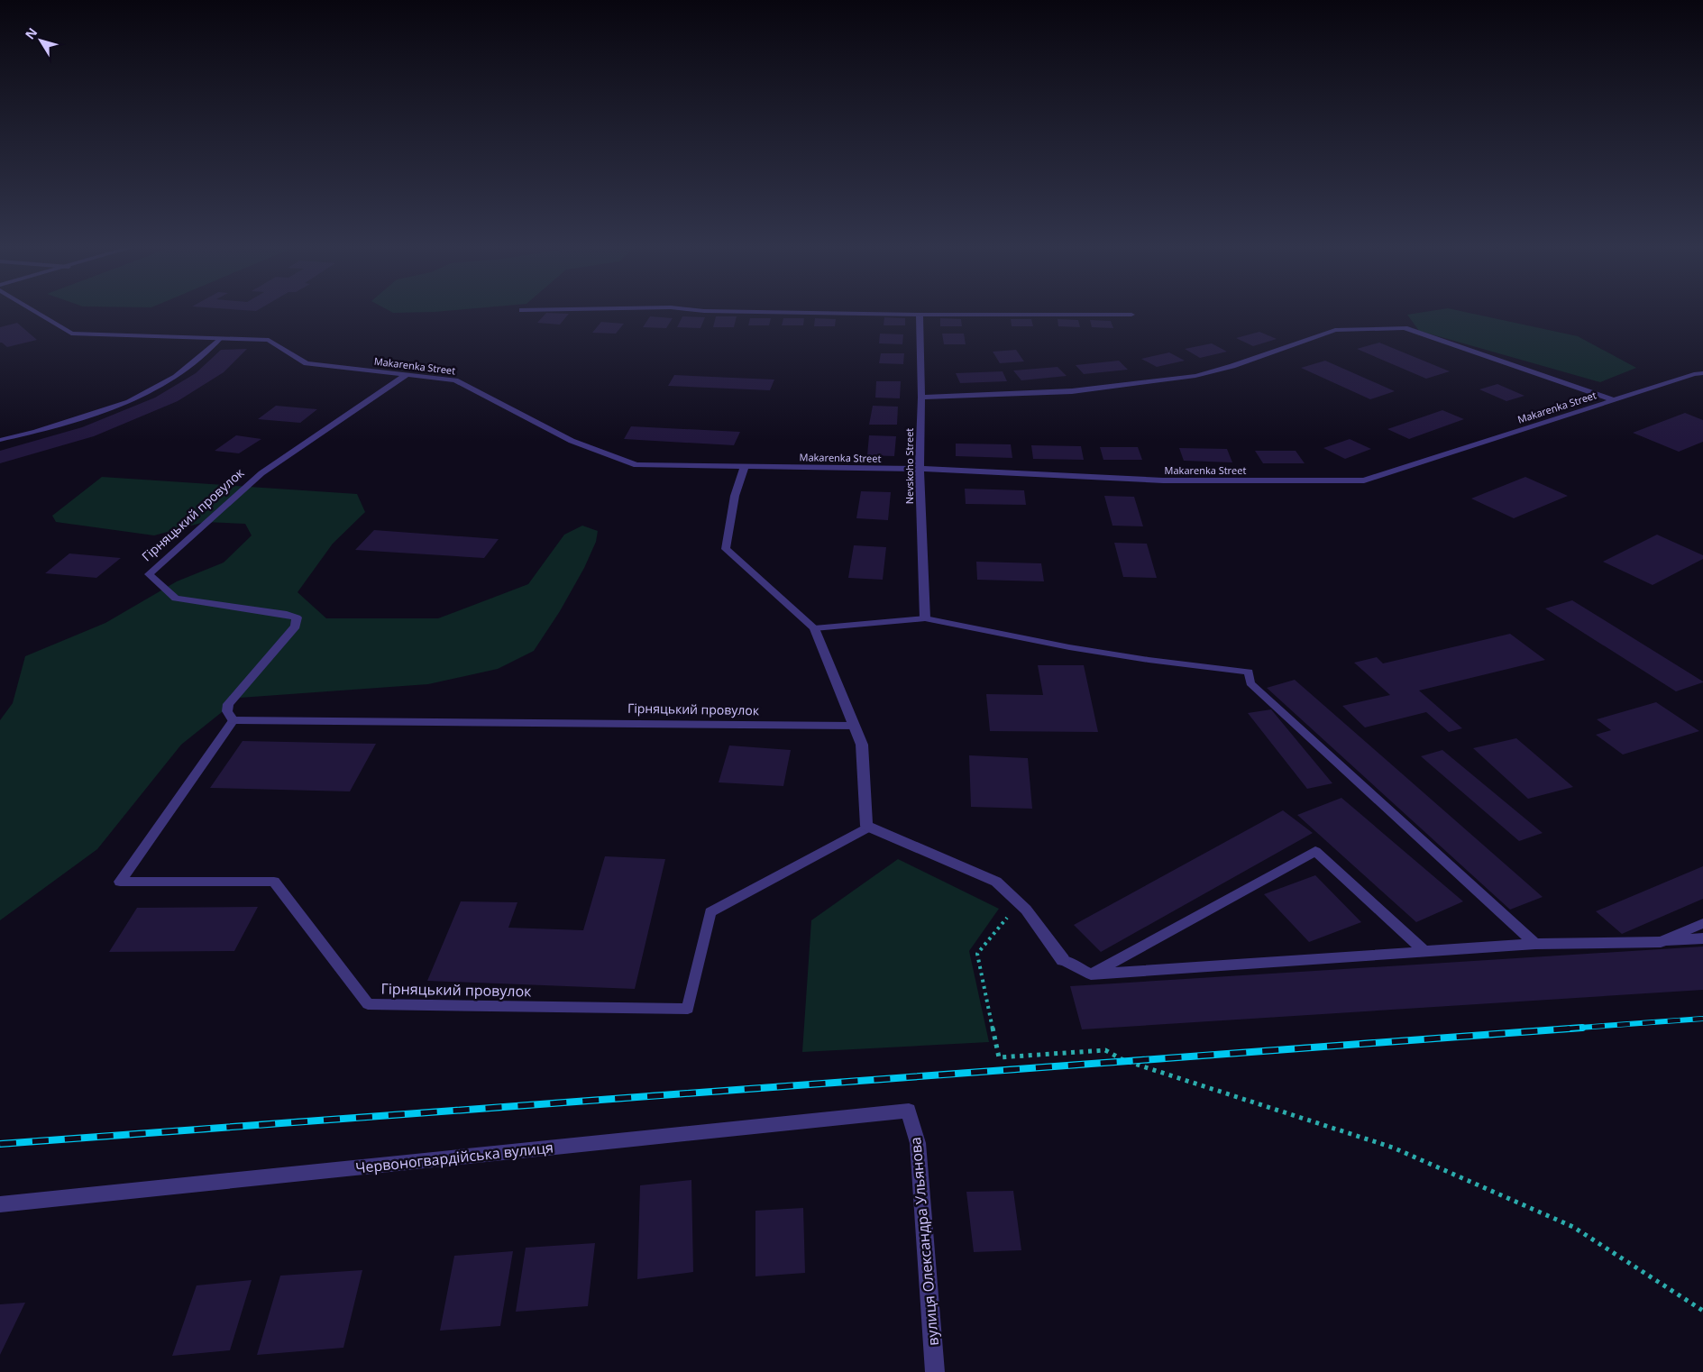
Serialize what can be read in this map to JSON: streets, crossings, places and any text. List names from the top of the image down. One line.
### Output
{"streets":{"street":["Makarenka Street","Nevskoho Street","Гірняцький провулок","Червоногвардійська вулиця","вулиця Олександра Ульянова"]},"crossings":[["Makarenka Street","Nevskoho Street"],["Makarenka Street","Гірняцький провулок"],["Червоногвардійська вулиця","вулиця Олександра Ульянова"]],"north":"top left"}
